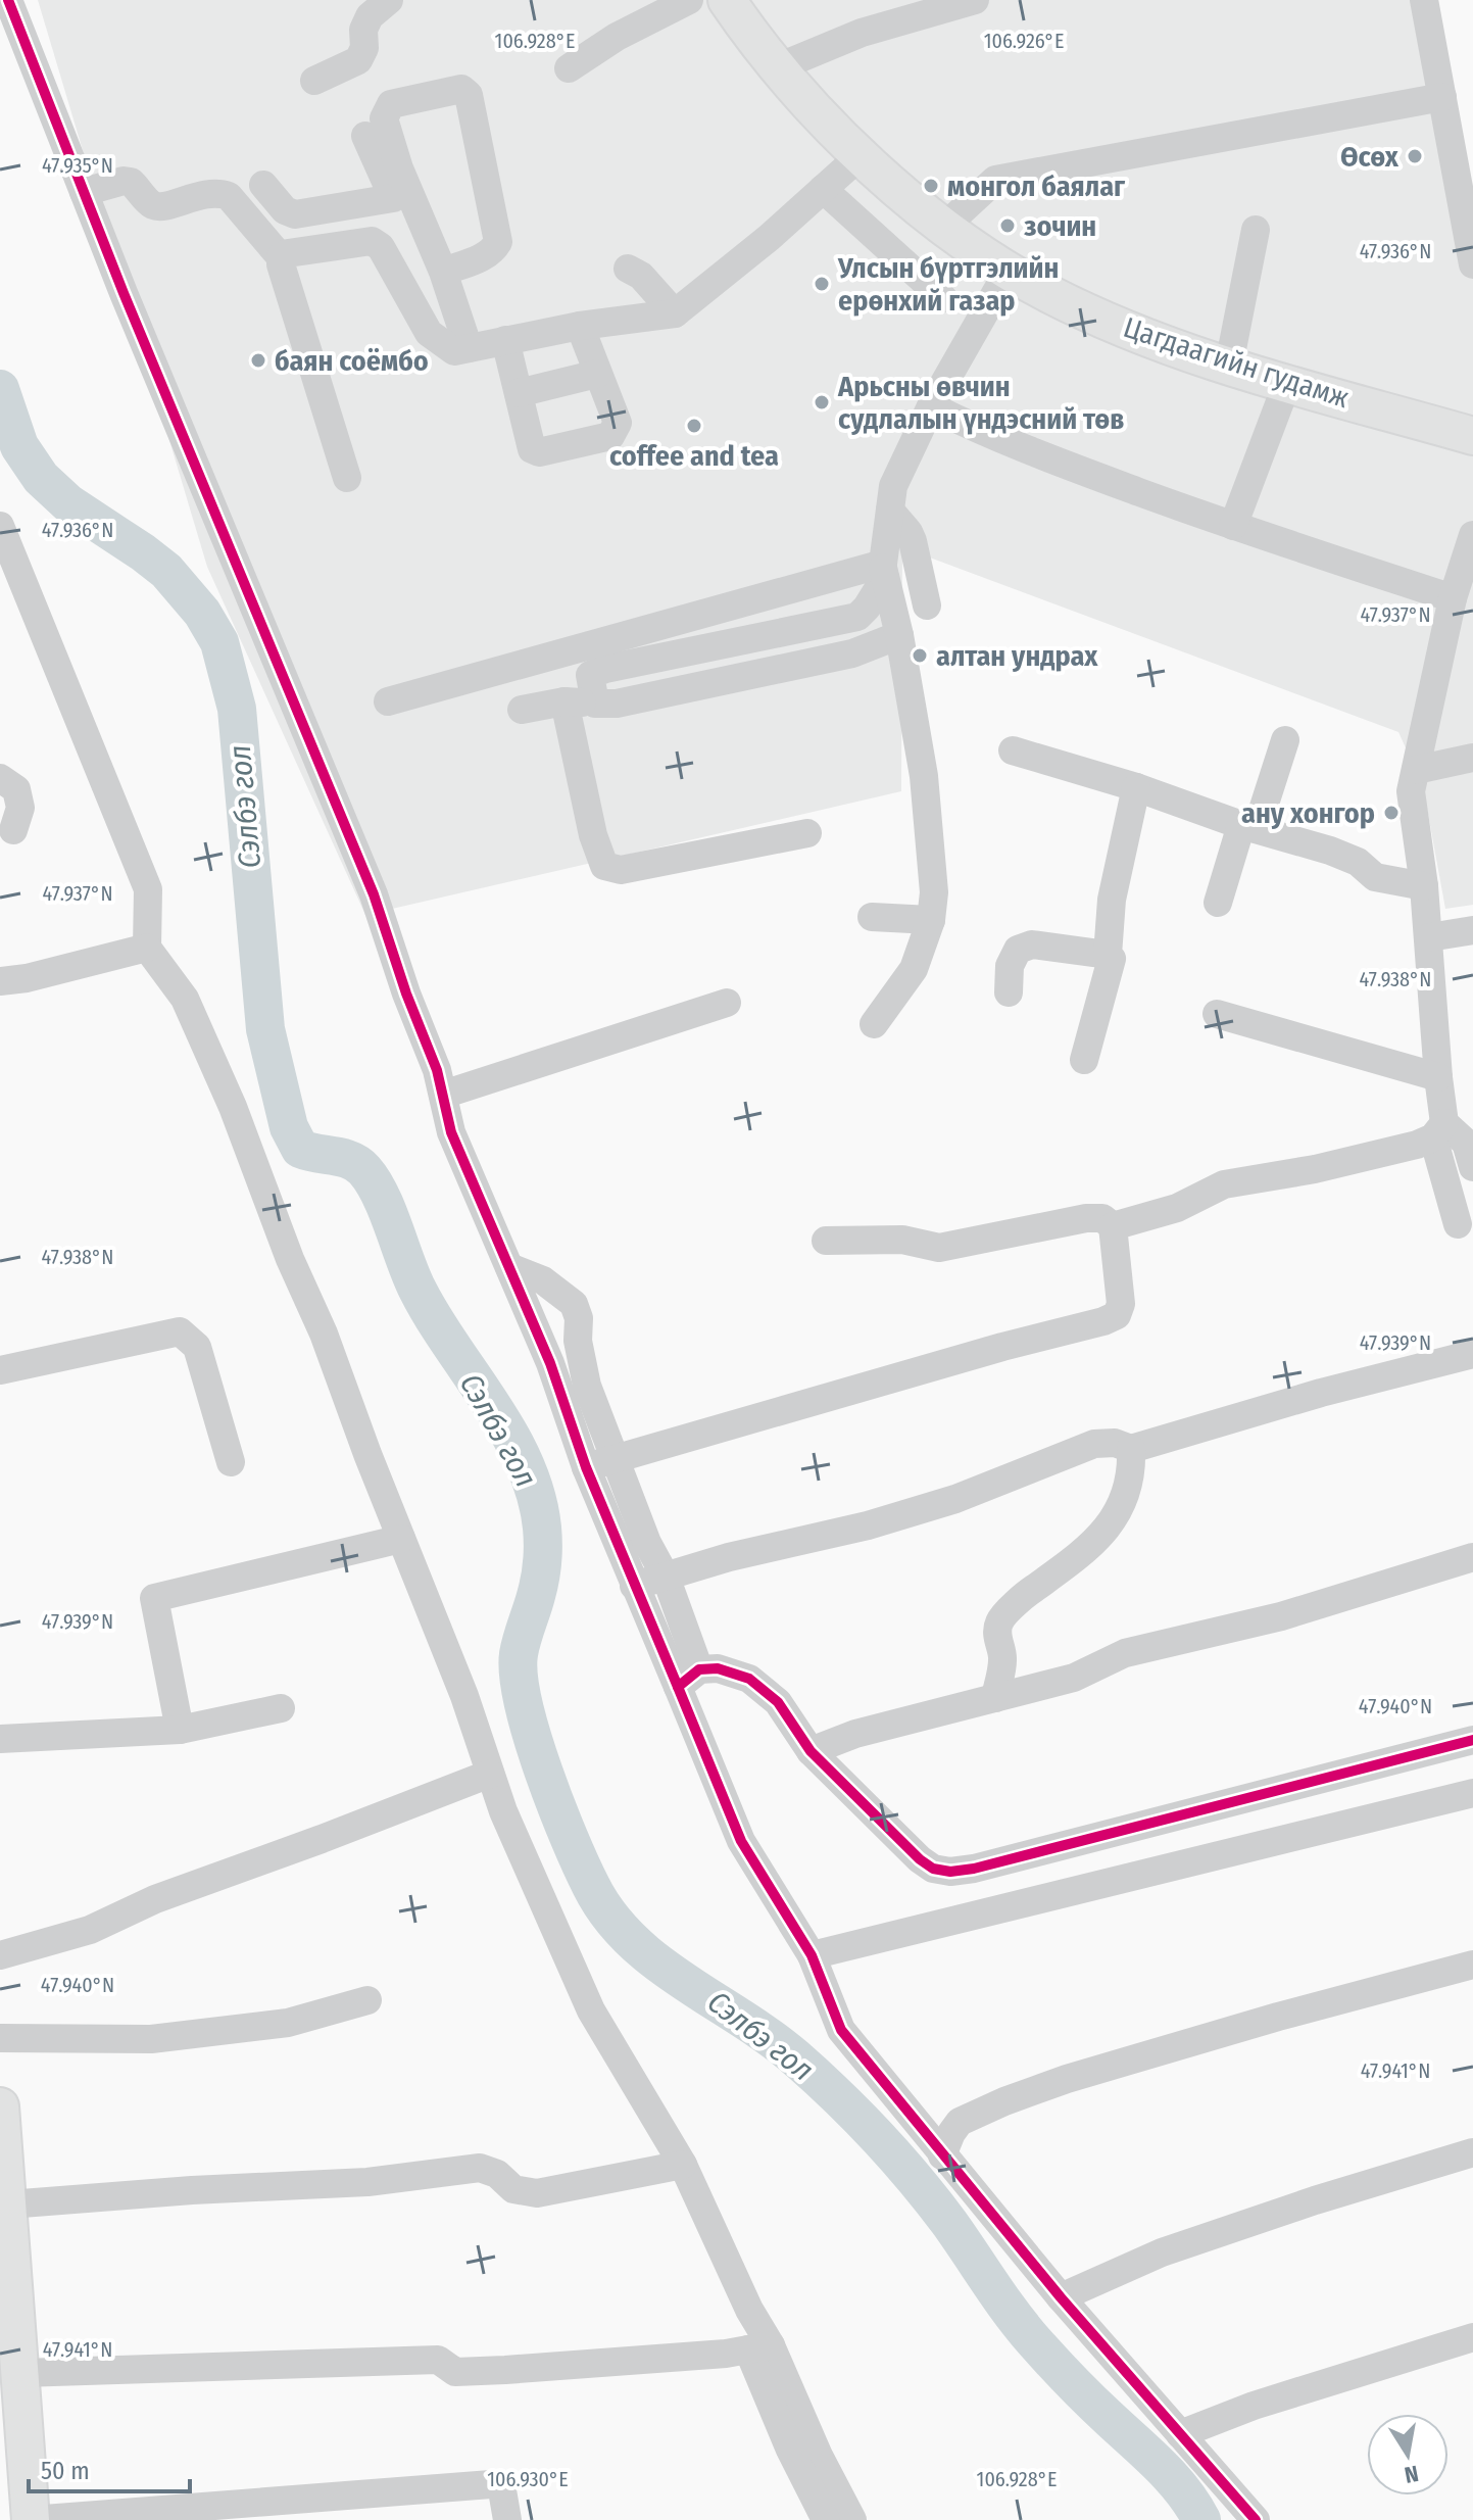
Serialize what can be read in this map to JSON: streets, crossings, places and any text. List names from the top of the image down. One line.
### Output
{"streets":{"main road":["Цагдаагийн гудамж"]},"water":["Сэлбэ гол"],"places":["Өсөх","монгол баялаг","зочин","Улсын бүртгэлийн ерөнхий газар","баян соёмбо","Арьсны өвчин судлалын үндэсний төв","coffee and tea","алтан ундрах","ану хонгор"],"scale_bar":"50 m","north":"bottom","coordinates":["106.928°E","106.926°E","47.935°N","47.936°N","47.937°N","47.938°N","47.939°N","47.940°N","47.941°N","106.930°E"]}
